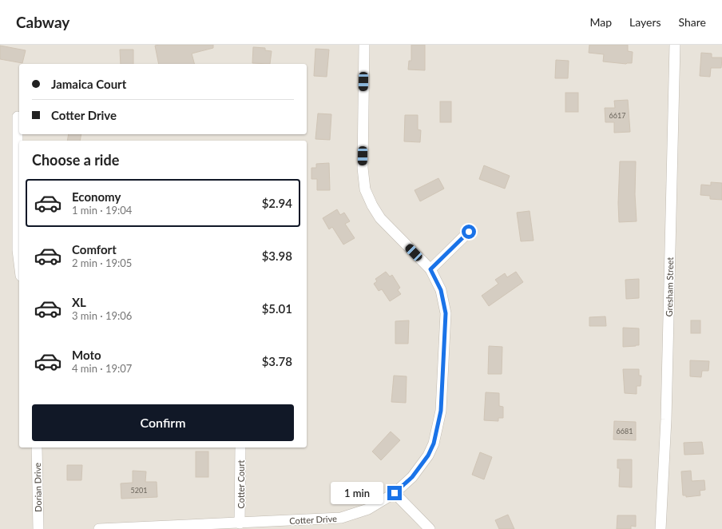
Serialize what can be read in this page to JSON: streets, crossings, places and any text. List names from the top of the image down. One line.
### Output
{"streets":{"street":["Gresham Street","Cotter Court","Dorian Drive","Cotter Drive"]},"crossings":[["Cotter Court","Cotter Drive"]],"house_numbers":["6617","6681","5201"],"page":{"header":"Cabway","nav":["Map","Layers","Share"],"banner":["Jamaica Court","Cotter Drive"],"heading":"Choose a ride","list":[{"name":"Economy","note":"1 min · 19:04","value":"$2.94"},{"name":"Comfort","note":"2 min · 19:05","value":"$3.98"},{"name":"XL","note":"3 min · 19:06","value":"$5.01"},{"name":"Moto","note":"4 min · 19:07","value":"$3.78"}],"buttons":"Confirm","bubble":"1 min"}}
